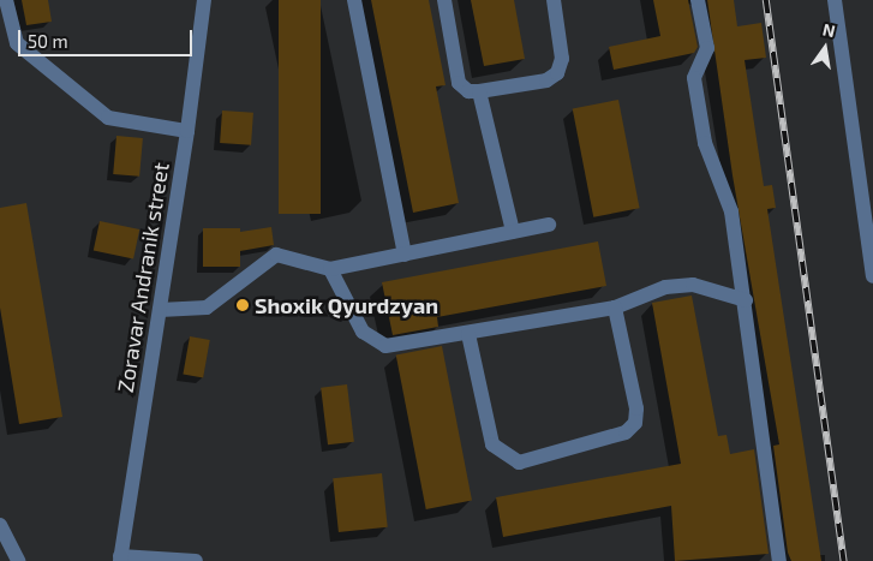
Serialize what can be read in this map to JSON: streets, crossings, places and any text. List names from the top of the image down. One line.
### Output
{"streets":{"street":["Zoravar Andranik street"]},"places":["Shoxik Qyurdzyan"],"scale_bar":"50 m","north":"top"}
